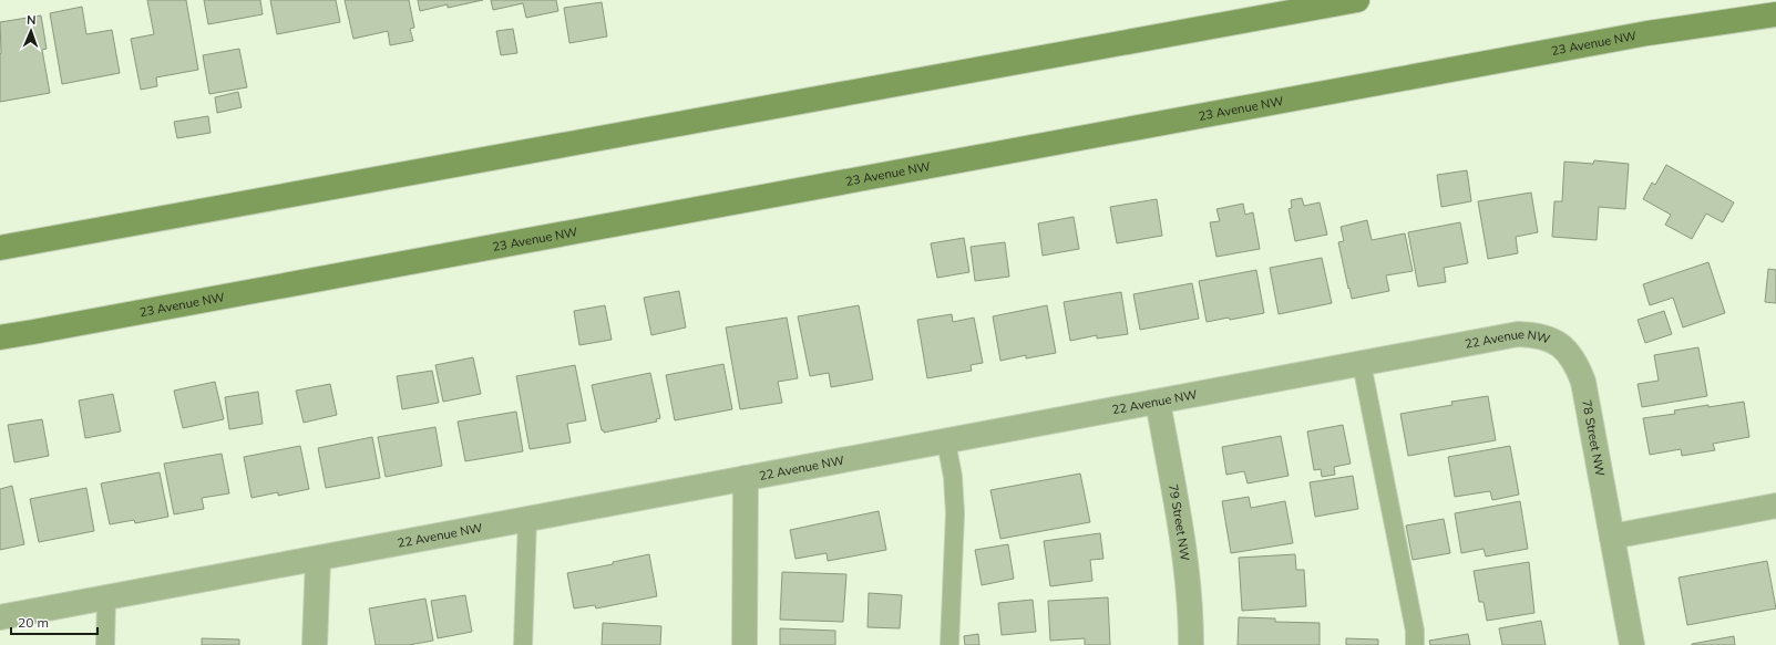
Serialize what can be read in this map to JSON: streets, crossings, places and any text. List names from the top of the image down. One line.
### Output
{"streets":{"main road":["23 Avenue NW"],"street":["22 Avenue NW","78 Street NW","79 Street NW"]},"crossings":[["22 Avenue NW","78 Street NW"],["22 Avenue NW","79 Street NW"]],"scale_bar":"20 m","north":"top"}
